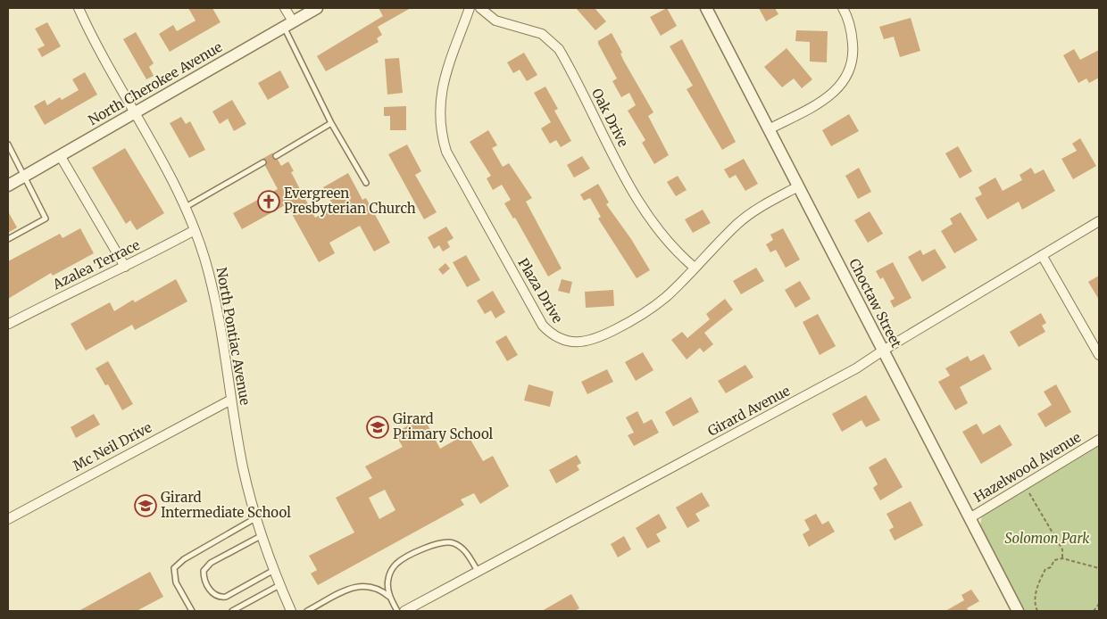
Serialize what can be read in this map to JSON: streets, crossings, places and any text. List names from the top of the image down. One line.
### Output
{"streets":{"street":["North Cherokee Avenue","Oak Drive","Azalea Terrace","Plaza Drive","Choctaw Street","North Pontiac Avenue","Girard Avenue","Mc Neil Drive","Hazelwood Avenue"]},"crossings":[["North Cherokee Avenue","North Pontiac Avenue"],["Oak Drive","Plaza Drive"],["Azalea Terrace","North Pontiac Avenue"],["Plaza Drive","Choctaw Street"],["Choctaw Street","Girard Avenue"],["Choctaw Street","Hazelwood Avenue"],["North Pontiac Avenue","Mc Neil Drive"]],"parks":["Solomon Park"],"places":{"church":["Evergreen Presbyterian Church"],"school or university":["Girard Primary School","Girard Intermediate School"]}}
